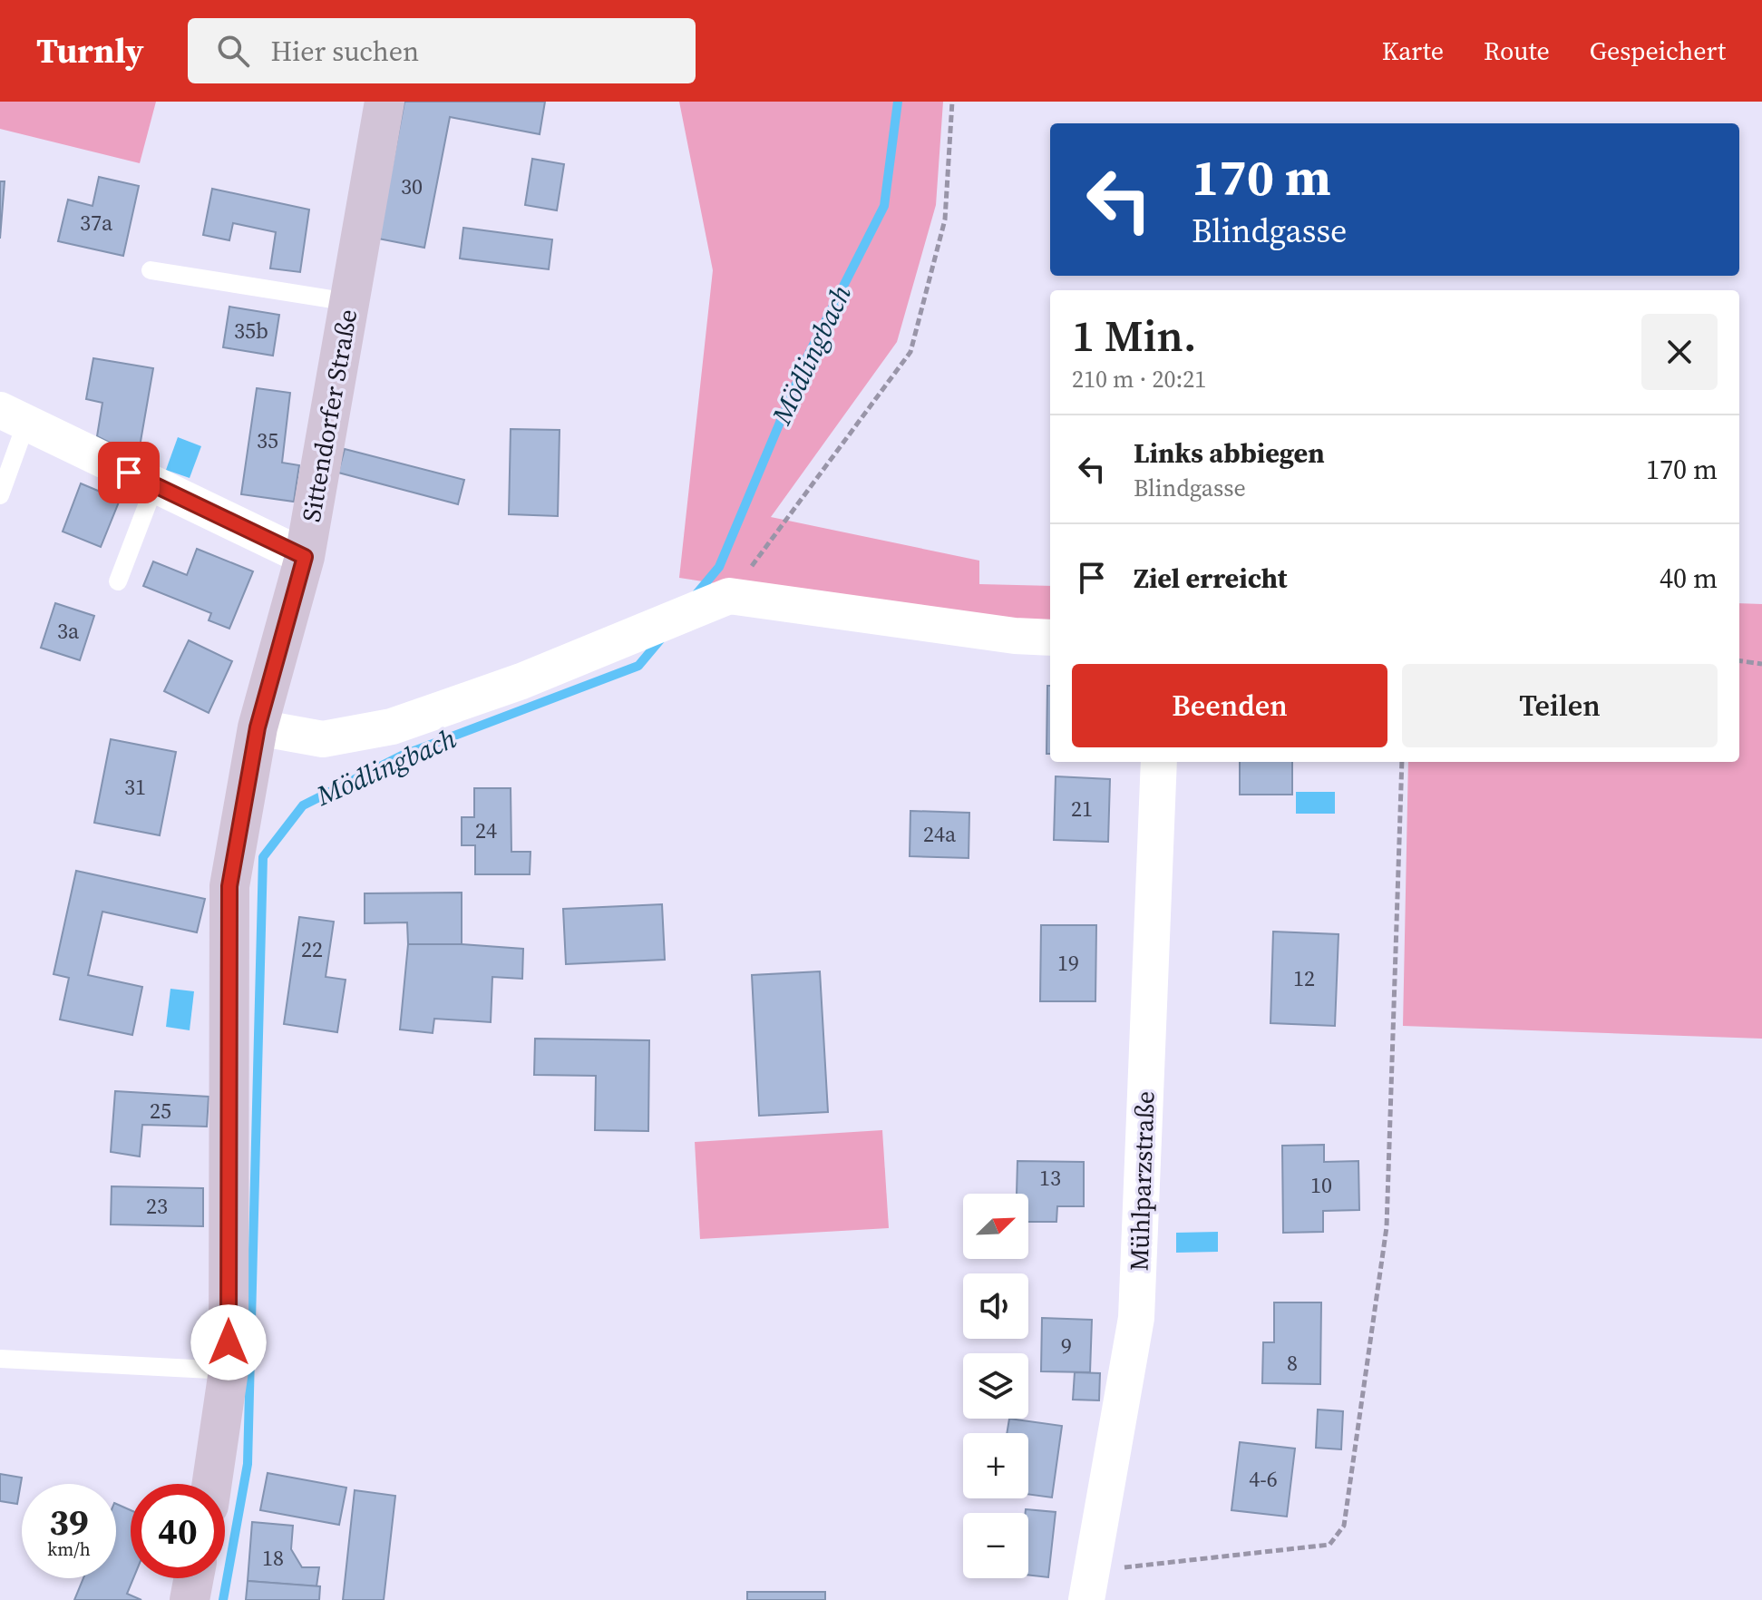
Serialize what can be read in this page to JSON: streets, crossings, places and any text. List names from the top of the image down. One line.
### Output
{"streets":{"street":["Sittendorfer Straße","Mühlparzstraße"]},"water":["Mödlingbach"],"house_numbers":["30","37a","35b","35","3a","31","21","24","24a","22","19","12","25","13","10","23","9","8","4-6","18"],"north":"top right","page":{"header":"Turnly","search":"Hier suchen","nav":["Karte","Route","Gespeichert"],"turn":["170 m","Blindgasse"],"heading":["1 Min.","210 m · 20:21"],"list":[{"name":"Links abbiegen","note":"Blindgasse","value":"170 m"},{"name":"Ziel erreicht","value":"40 m"}],"buttons":["Beenden","Teilen"],"map_buttons":["+","−"],"speed":"39 km/h","limit":"40"}}
